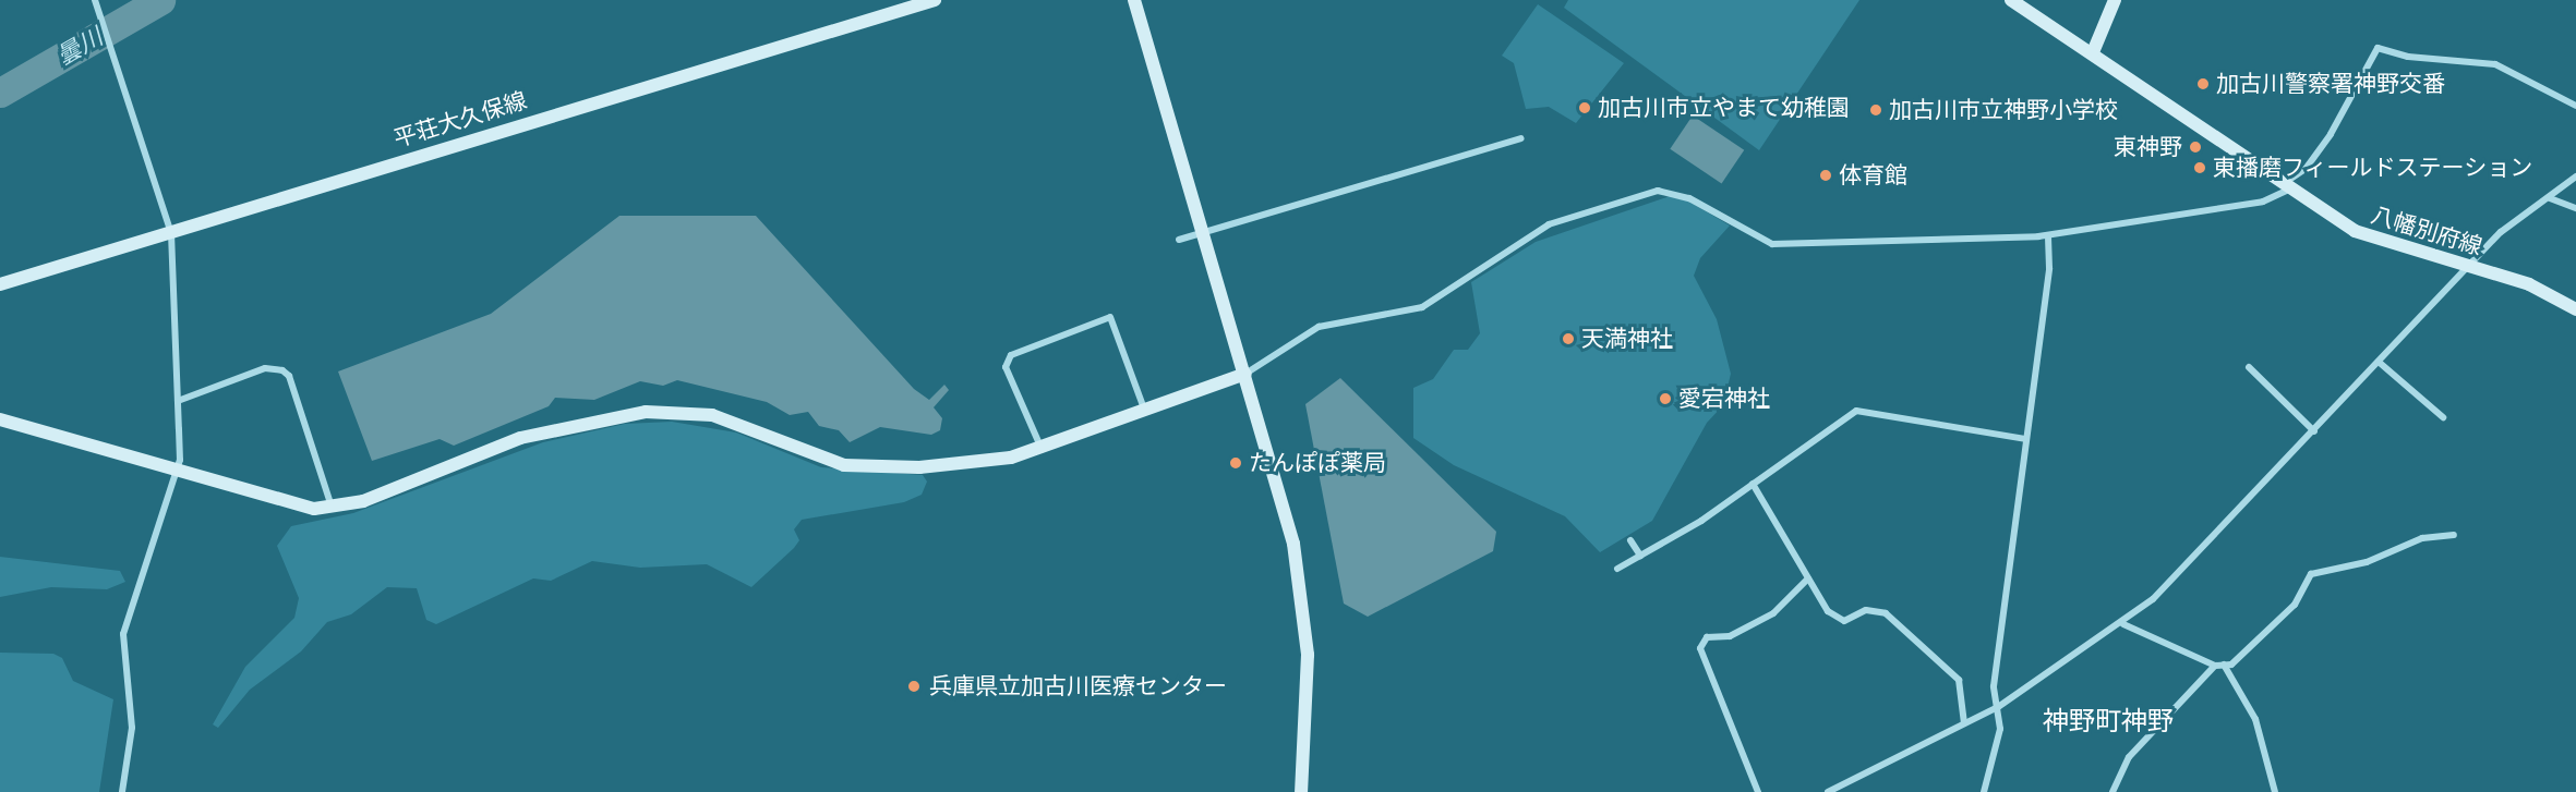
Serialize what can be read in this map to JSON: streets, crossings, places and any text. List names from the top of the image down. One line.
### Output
{"streets":{"street":["平荘大久保線","八幡別府線"]},"districts":["神野町神野"],"water":["曇川"],"places":["加古川警察署神野交番","加古川市立やまて幼稚園","加古川市立神野小学校","東神野","東播磨フィールドステーション","体育館","天満神社","愛宕神社","たんぽぽ薬局","兵庫県立加古川医療センター"]}
